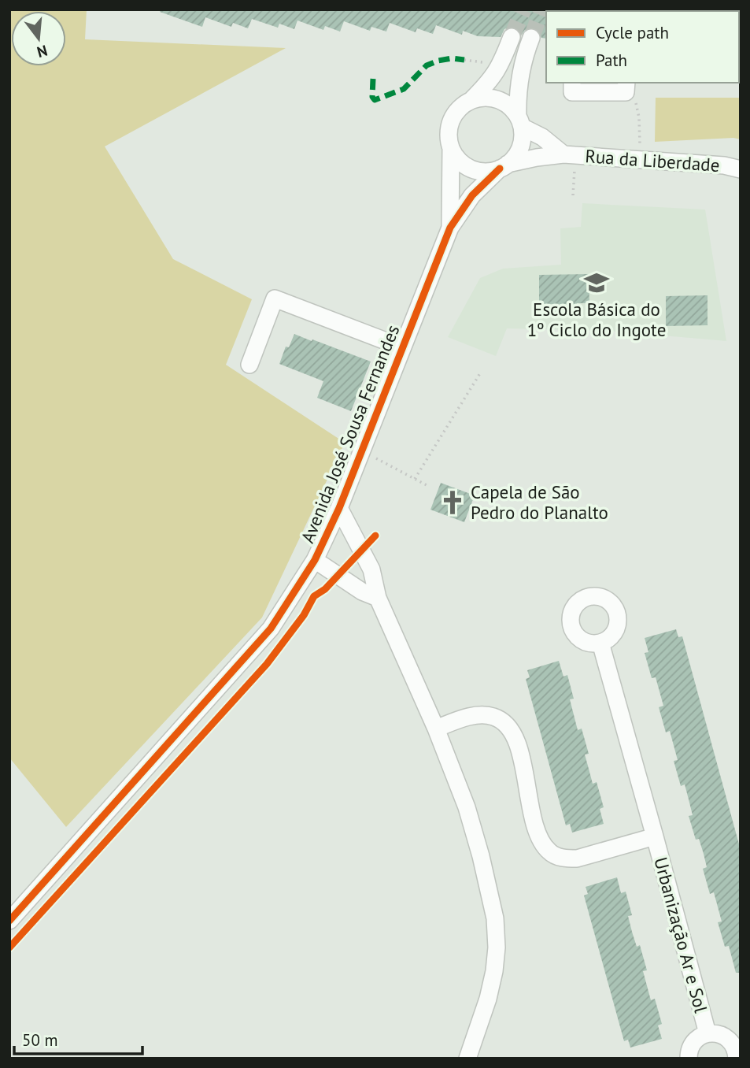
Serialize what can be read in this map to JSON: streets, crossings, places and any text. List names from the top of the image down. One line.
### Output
{"streets":{"street":["Rua da Liberdade","Avenida José Sousa Fernandes","Urbanização Ar e Sol"]},"crossings":[["Rua da Liberdade","Avenida José Sousa Fernandes"]],"places":{"school or university":["Escola Básica do 1º Ciclo do Ingote"],"church":["Capela de São Pedro do Planalto"]},"legend":["Cycle path","Path"],"scale_bar":"50 m","north":"bottom"}
